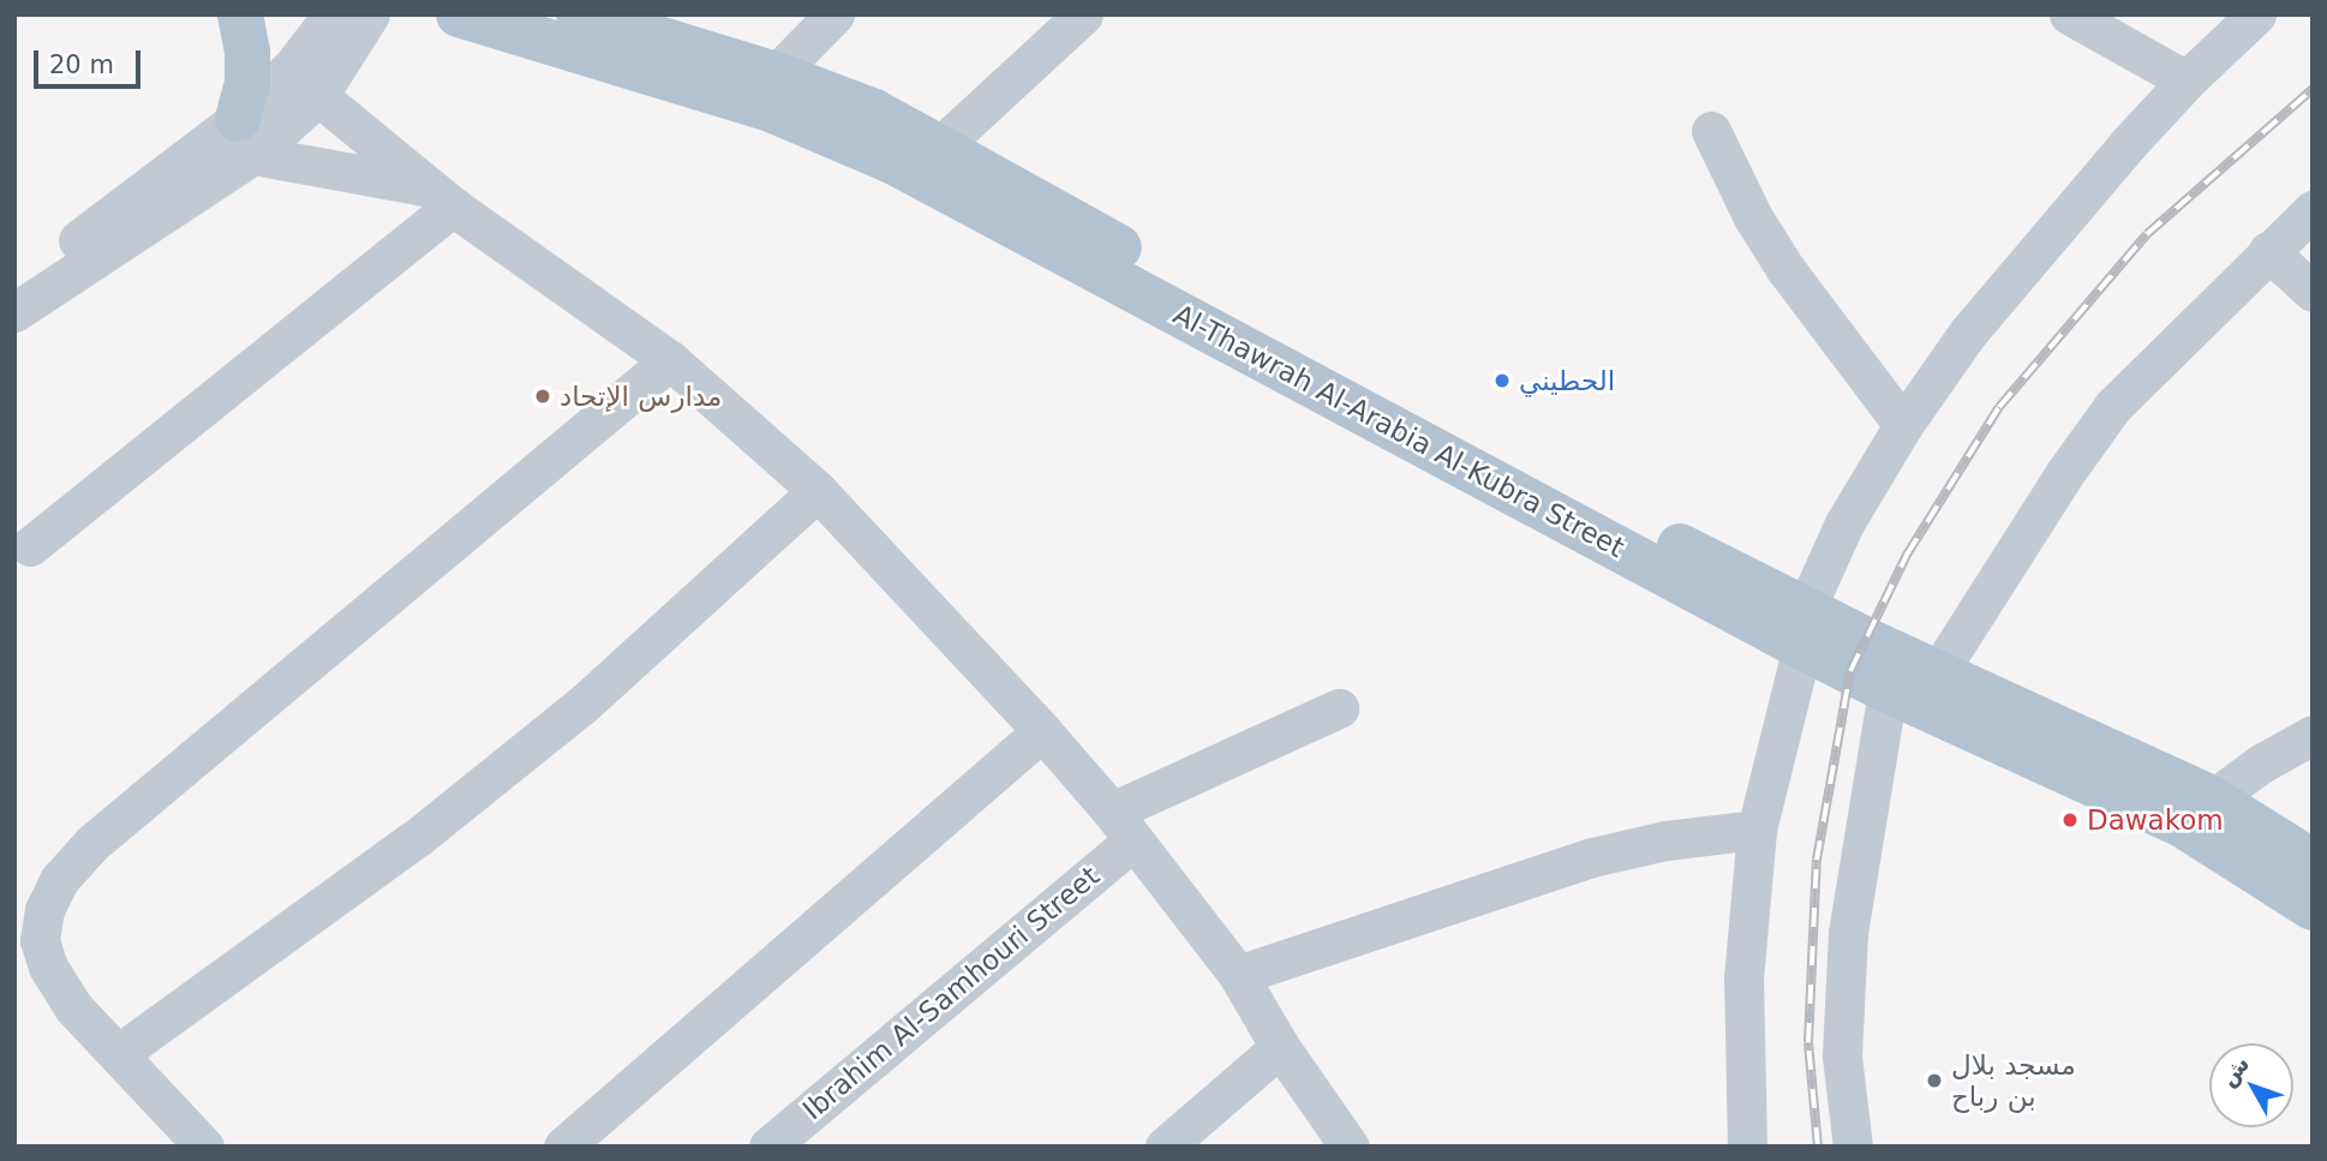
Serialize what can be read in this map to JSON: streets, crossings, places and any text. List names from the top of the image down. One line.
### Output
{"streets":{"main road":["Al-Thawrah Al-Arabia Al-Kubra Street"],"street":["Ibrahim Al-Samhouri Street"]},"places":["الحطيني","مدارس الإتحاد","Dawakom","مسجد بلال بن رباح"],"scale_bar":"20 m","north":"top left"}
